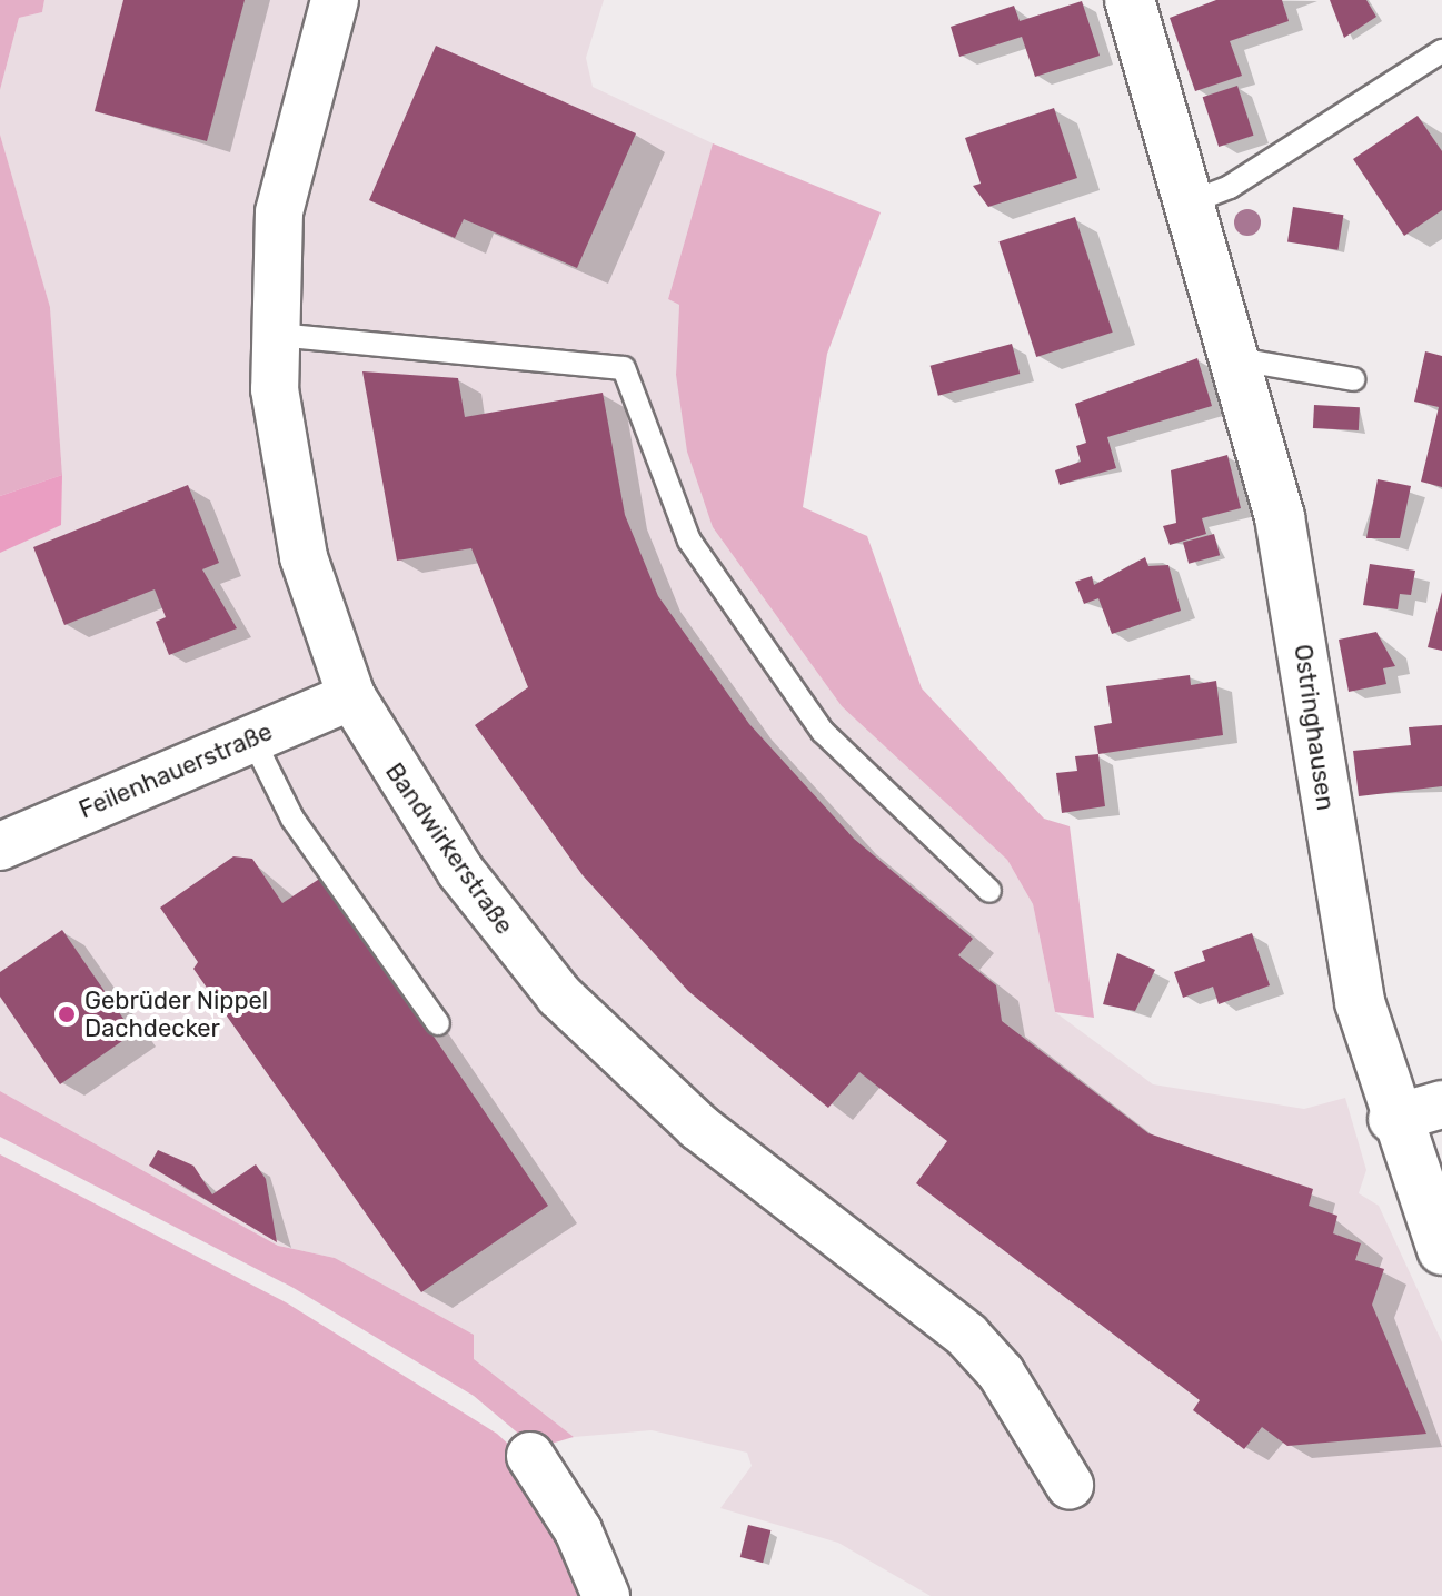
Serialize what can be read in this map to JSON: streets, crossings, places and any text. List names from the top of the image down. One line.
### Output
{"streets":{"main road":["Ostringhausen"],"street":["Feilenhauerstraße","Bandwirkerstraße"]},"crossings":[["Feilenhauerstraße","Bandwirkerstraße"]],"places":["Gebrüder Nippel Dachdecker"]}
